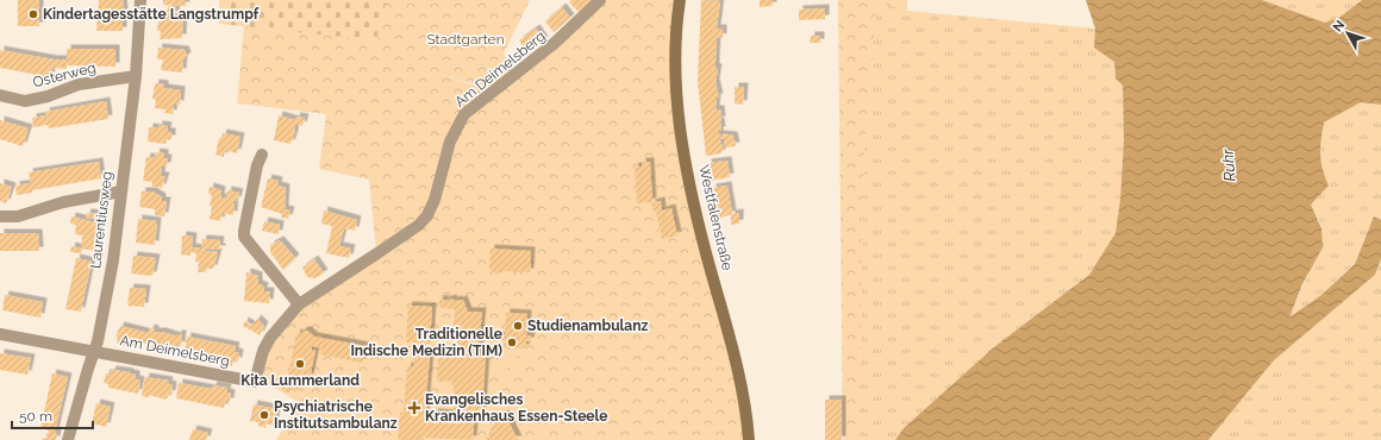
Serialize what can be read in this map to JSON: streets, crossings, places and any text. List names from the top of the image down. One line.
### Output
{"streets":{"main road":["Westfalenstraße"],"street":["Am Deimelsberg","Osterweg","Laurentiusweg"]},"crossings":[["Am Deimelsberg","Laurentiusweg"],["Osterweg","Laurentiusweg"]],"water":["Ruhr"],"parks":["Stadtgarten"],"places":{"other":["Kindertagesstätte Langstrumpf","Studienambulanz","Traditionelle Indische Medizin (TIM)","Kita Lummerland","Psychiatrische Institutsambulanz"],"health":["Evangelisches Krankenhaus Essen-Steele"]},"scale_bar":"50 m","north":"top left"}
